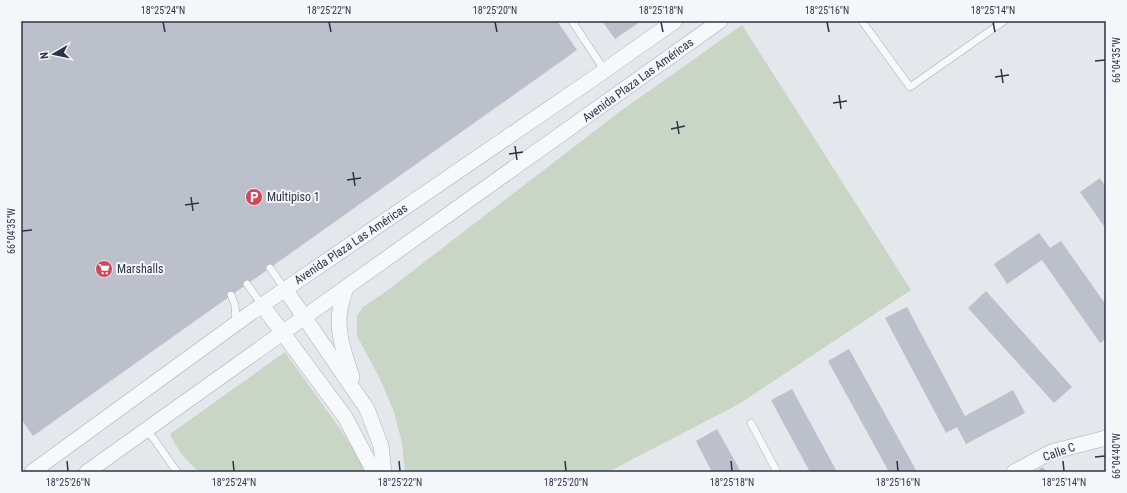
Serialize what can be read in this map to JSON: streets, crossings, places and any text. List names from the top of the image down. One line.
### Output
{"streets":{"street":["Avenida Plaza Las Américas","Calle C"]},"places":{"parking":["Multipiso 1"],"supermarket":["Marshalls"]},"north":"left","coordinates":["18°25'24\"N","18°25'22\"N","18°25'20\"N","18°25'18\"N","18°25'16\"N","18°25'14\"N","66°04'35\"W","66°04'40\"W","18°25'26\"N"]}
